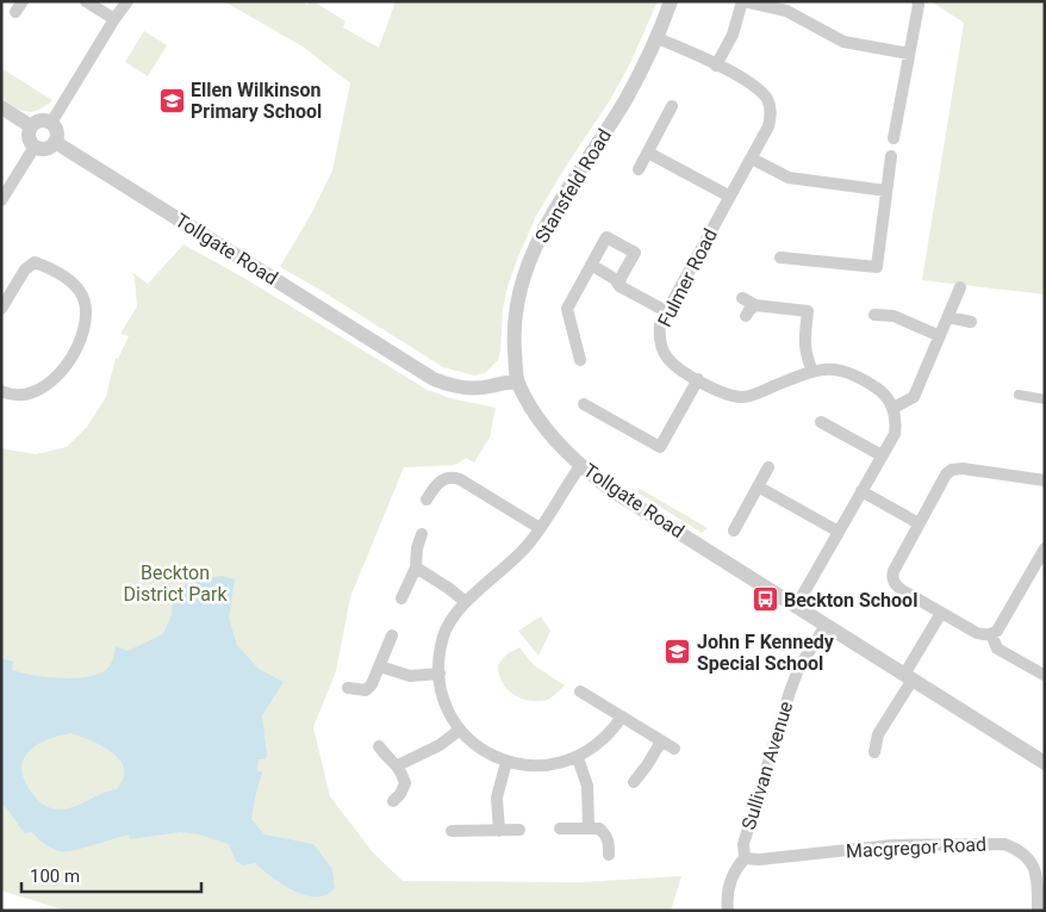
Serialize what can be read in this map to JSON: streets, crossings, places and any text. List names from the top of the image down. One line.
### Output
{"streets":{"street":["Stansfeld Road","Tollgate Road","Fulmer Road","Sullivan Avenue","Macgregor Road"]},"crossings":[["Stansfeld Road","Tollgate Road"],["Stansfeld Road","Fulmer Road"],["Tollgate Road","Sullivan Avenue"],["Sullivan Avenue","Macgregor Road"]],"parks":["Beckton District Park"],"places":{"school or university":["Ellen Wilkinson Primary School","John F Kennedy Special School"],"bus stop":["Beckton School"]},"scale_bar":"100 m"}
